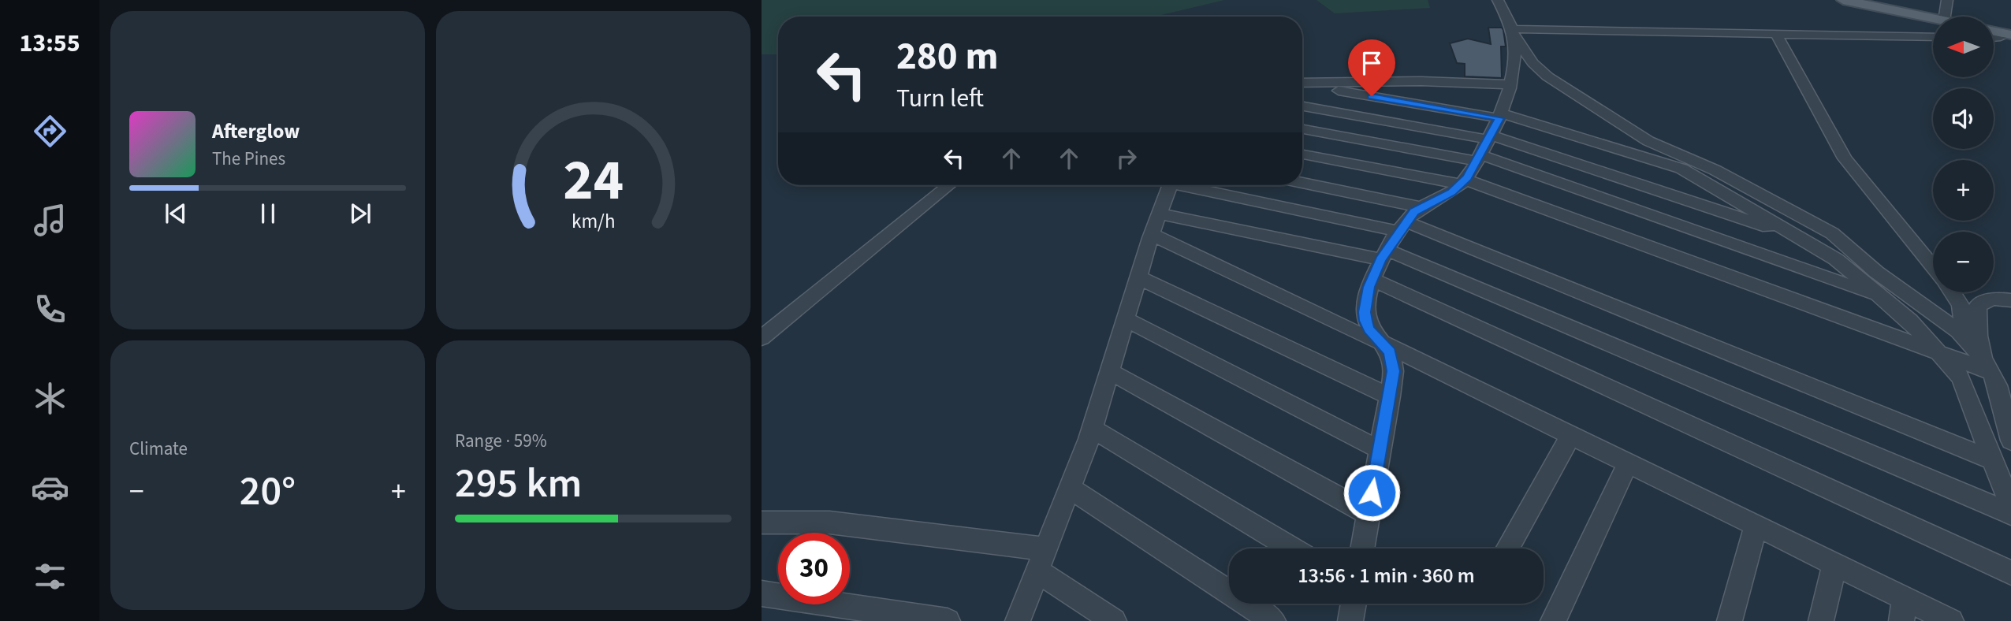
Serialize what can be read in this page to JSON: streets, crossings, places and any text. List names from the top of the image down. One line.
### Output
{"north":"left","page":{"tabs":"13:55","map_buttons":["+","−"],"turn":["280 m","Turn left"],"song":["Afterglow","The Pines"],"tile":["Climate",["Range · 59%","295 km"]],"heat":["−","20°","+"],"limit":"30","trip":"13:56 · 1 min · 360 m","gauge":["24","km/h"]}}
